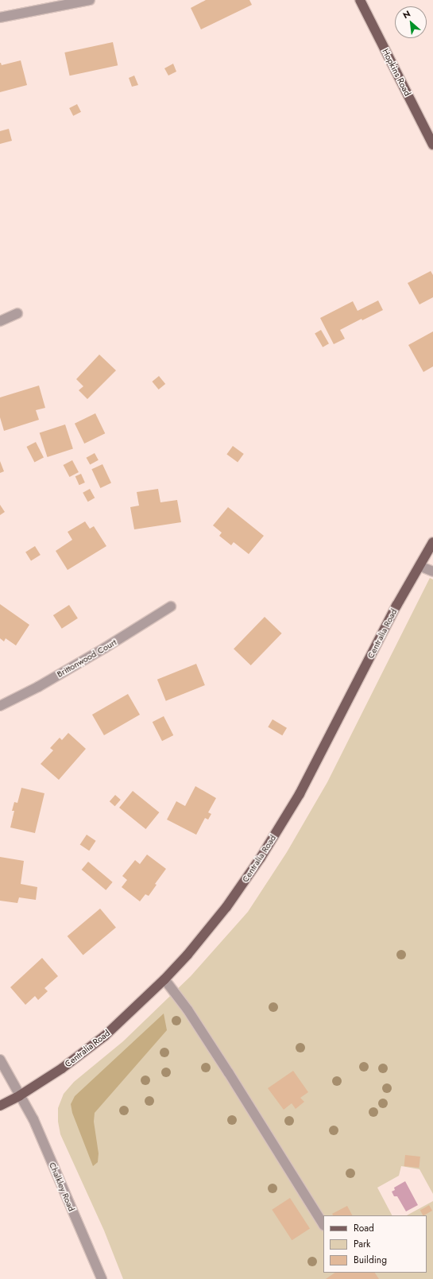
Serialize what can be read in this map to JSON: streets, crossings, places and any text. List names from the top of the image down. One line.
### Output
{"streets":{"main road":["Hopkins Road","Centralia Road"],"street":["Brittonwood Court","Chalkley Road"]},"crossings":[["Centralia Road","Chalkley Road"]],"legend":["Road","Park","Building"],"north":"top left"}
